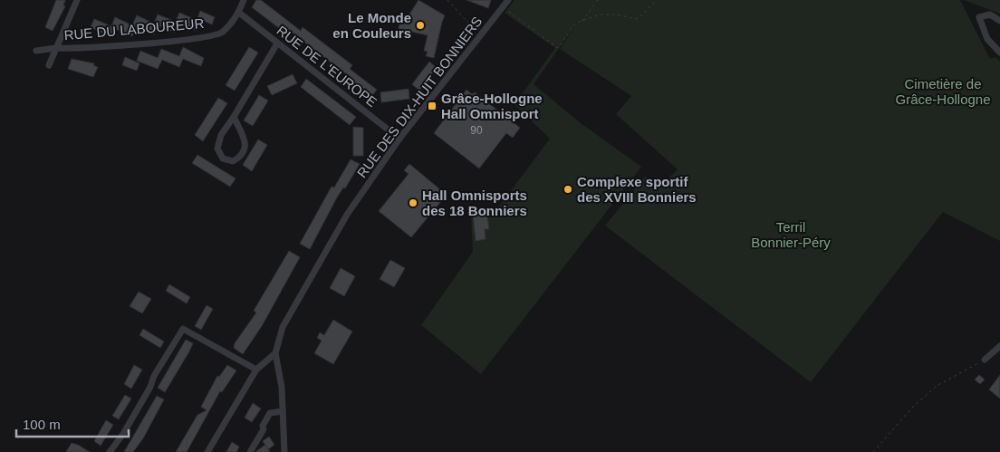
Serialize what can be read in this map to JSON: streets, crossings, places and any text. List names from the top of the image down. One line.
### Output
{"streets":{"street":["RUE DU LABOUREUR","RUE DE L'EUROPE","RUE DES DIX-HUIT BONNIERS"]},"crossings":[["RUE DU LABOUREUR","RUE DE L'EUROPE"],["RUE DE L'EUROPE","RUE DES DIX-HUIT BONNIERS"]],"parks":["Cimetière de Grâce-Hollogne","Terril Bonnier-Péry"],"places":{"other":["Le Monde en Couleurs","Complexe sportif des XVIII Bonniers","Hall Omnisports des 18 Bonniers"],"transit":["Grâce-Hollogne Hall Omnisport"]},"house_numbers":["90"],"scale_bar":"100 m"}
